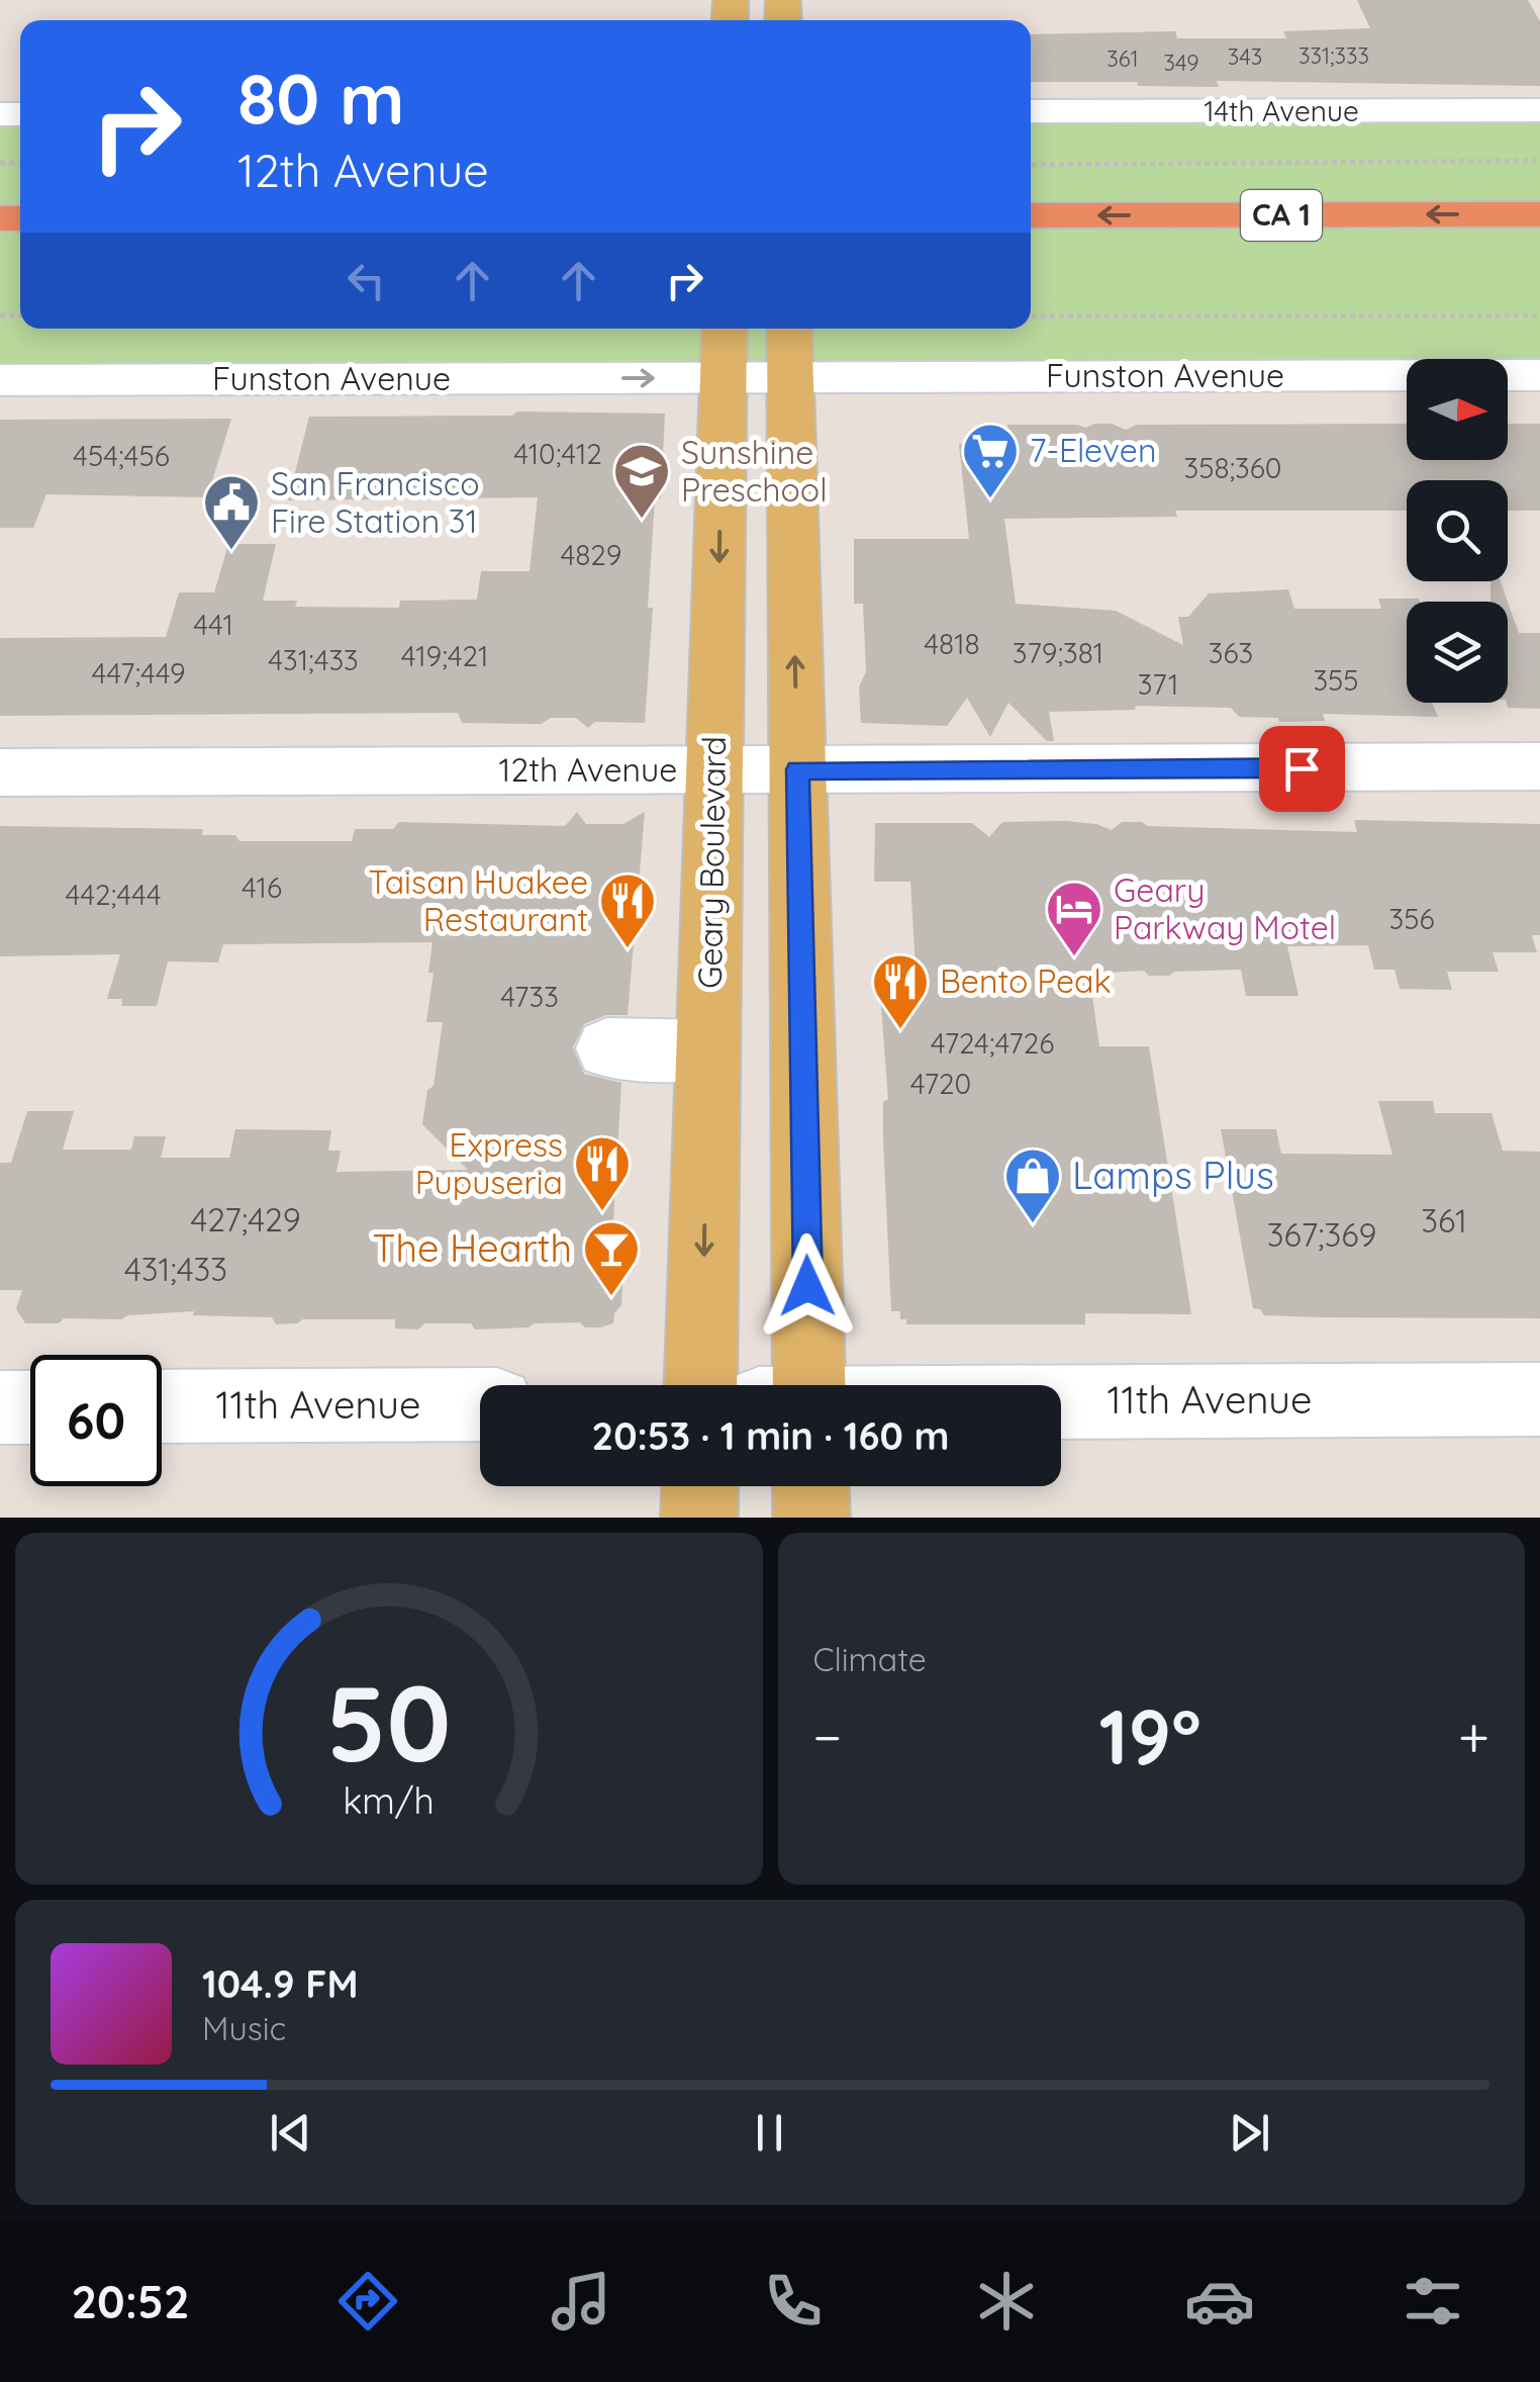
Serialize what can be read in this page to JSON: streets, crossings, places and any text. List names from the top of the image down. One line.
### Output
{"streets":{"highway":["CA 1"],"main road":["Geary Boulevard"],"street":["14th Avenue","Funston Avenue","12th Avenue","11th Avenue"]},"crossings":[["Funston Avenue","Geary Boulevard"],["12th Avenue","Geary Boulevard"]],"places":{"supermarket":["7-Eleven"],"school or university":["Sunshine Preschool"],"public building":["San Francisco Fire Station 31"],"restaurant":["Taisan Huakee Restaurant","Bento Peak","Express Pupuseria"],"hotel":["Geary Parkway Motel"],"shop":["Lamps Plus"],"bar":["The Hearth"]},"house_numbers":["331;333","343","361","349","410;412","454;456","358;360","4829","441","4818","379;381","363","419;421","431;433","447;449","355","371","416","442;444","356","4733","4724;4726","4720","427;429","361","367;369","431;433"],"north":"right","page":{"turn":["80 m","12th Avenue"],"limit":"60","trip":"20:53 · 1 min · 160 m","tile":"Climate","heat":["−","19°","+"],"song":["104.9 FM","Music"],"tabs":"20:52","gauge":["50","km/h"]}}
